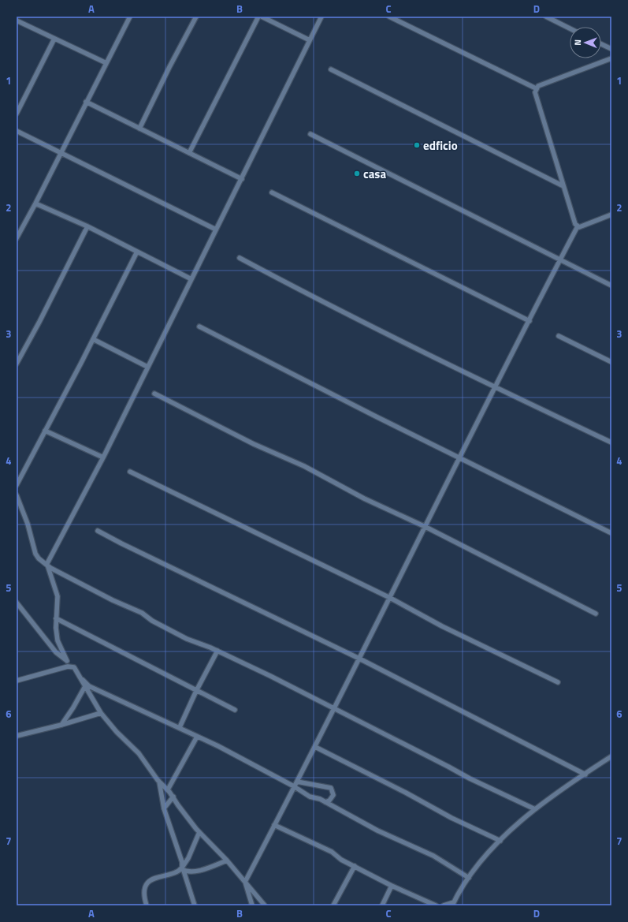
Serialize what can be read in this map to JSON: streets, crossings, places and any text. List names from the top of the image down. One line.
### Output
{"places":["edficio","casa"],"north":"left","grid":{"columns":["A","B","C","D"],"rows":["1","2","3","4","5","6","7"]}}
